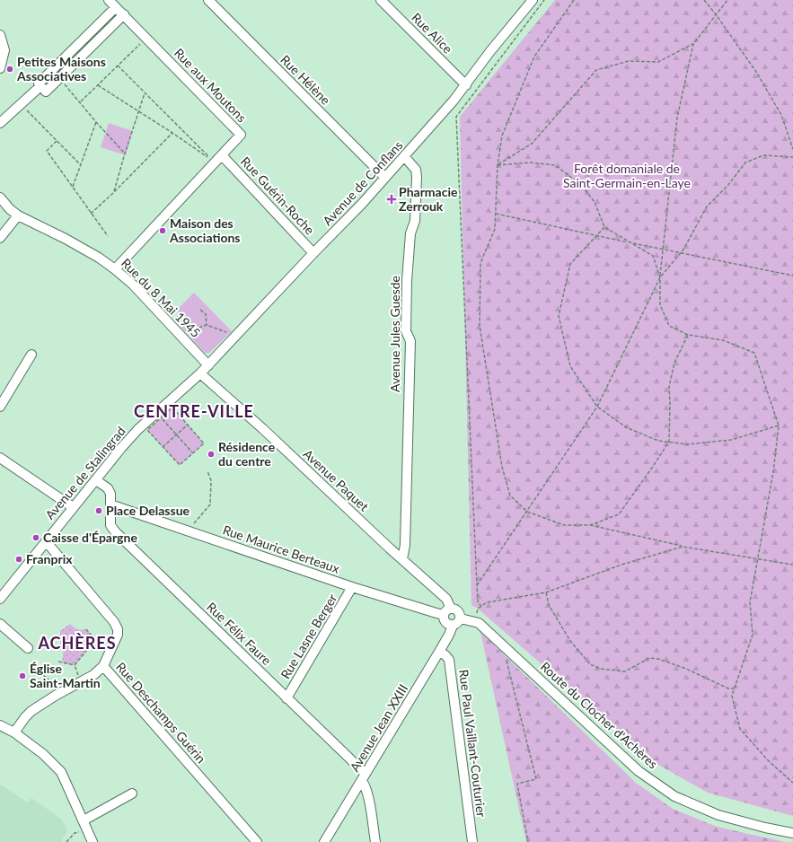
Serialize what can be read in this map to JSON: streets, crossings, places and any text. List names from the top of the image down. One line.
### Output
{"streets":{"street":["Rue Alice","Rue Hélène","Rue aux Moutons","Avenue de Conflans","Rue Guérin-Roche","Rue du 8 Mai 1945","Avenue Jules Guesde","Avenue de Stalingrad","Avenue Paquet","Rue Maurice Berteaux","Rue Félix Faure","Rue Lasne Berger","Rue Deschamps Guérin","Route du Clocher d'Achères","Avenue Jean XXIII","Rue Paul Vaillant-Couturier"]},"crossings":[["Rue Alice","Avenue de Conflans"],["Rue Hélène","Avenue de Conflans"],["Rue aux Moutons","Rue Guérin-Roche"],["Rue aux Moutons","Rue du 8 Mai 1945"],["Avenue de Conflans","Rue Guérin-Roche"],["Avenue de Conflans","Rue du 8 Mai 1945"],["Avenue de Conflans","Avenue Jules Guesde"],["Avenue de Conflans","Avenue de Stalingrad"],["Avenue de Conflans","Avenue Paquet"],["Avenue Jules Guesde","Avenue Paquet"],["Avenue de Stalingrad","Avenue Paquet"],["Avenue de Stalingrad","Rue Deschamps Guérin"],["Avenue Paquet","Rue Maurice Berteaux"],["Avenue Paquet","Route du Clocher d'Achères"],["Avenue Paquet","Avenue Jean XXIII"],["Rue Maurice Berteaux","Rue Félix Faure"],["Rue Maurice Berteaux","Rue Lasne Berger"],["Rue Maurice Berteaux","Route du Clocher d'Achères"],["Rue Maurice Berteaux","Avenue Jean XXIII"],["Rue Félix Faure","Rue Lasne Berger"],["Rue Félix Faure","Avenue Jean XXIII"],["Route du Clocher d'Achères","Avenue Jean XXIII"],["Avenue Jean XXIII","Rue Paul Vaillant-Couturier"]],"districts":["CENTRE-VILLE","ACHÈRES"],"parks":["Forêt domaniale de Saint-Germain-en-Laye"],"places":{"other":["Petites Maisons Associatives","Maison des Associations","Résidence du centre","Place Delassue","Caisse d'Épargne","Franprix","Église Saint-Martin"],"health":["Pharmacie Zerrouk"]}}
